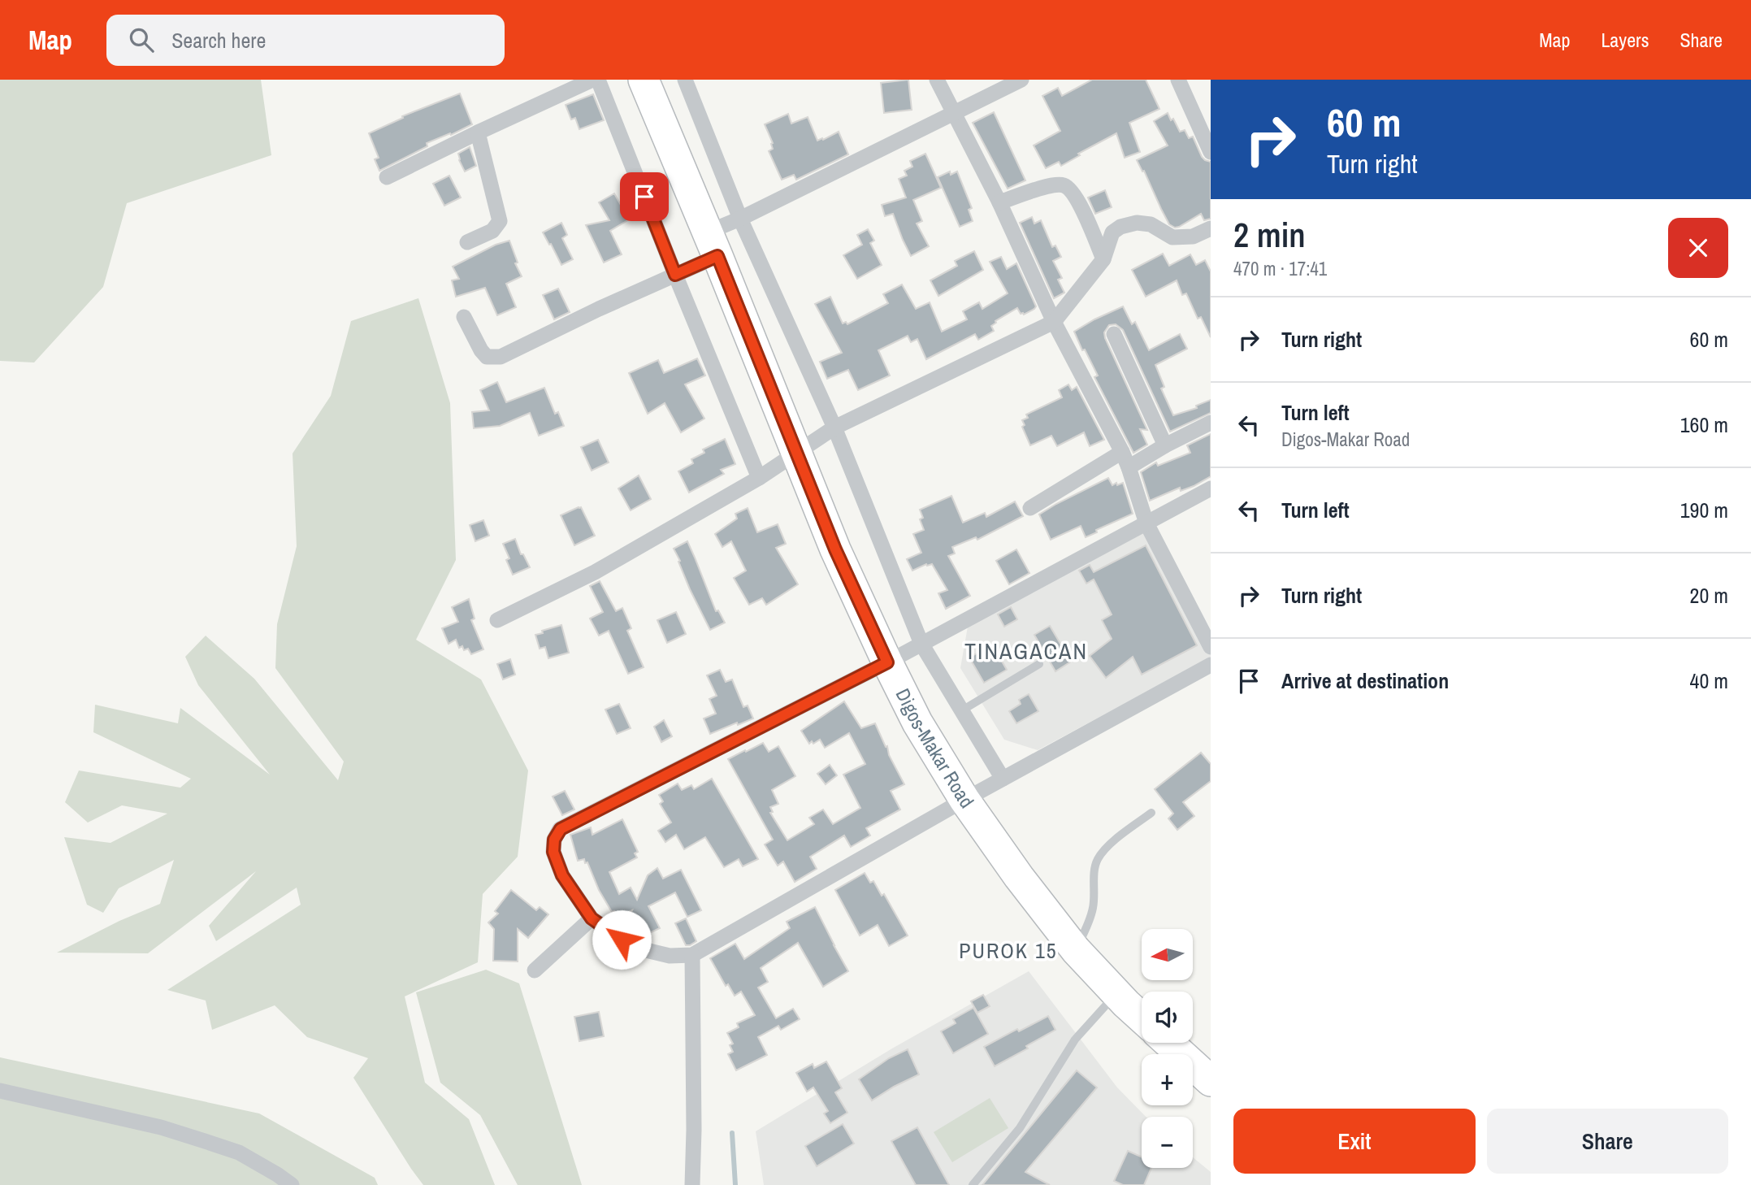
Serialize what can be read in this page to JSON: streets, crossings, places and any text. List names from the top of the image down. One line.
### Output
{"streets":{"highway":["Digos-Makar Road"]},"districts":["TINAGACAN","PUROK 15"],"north":"left","page":{"header":"Map","search":"Search here","nav":["Map","Layers","Share"],"turn":["60 m","Turn right"],"heading":["2 min","470 m · 17:41"],"list":[{"name":"Turn right","value":"60 m"},{"name":"Turn left","note":"Digos-Makar Road","value":"160 m"},{"name":"Turn left","value":"190 m"},{"name":"Turn right","value":"20 m"},{"name":"Arrive at destination","value":"40 m"}],"map_buttons":["+","−"],"buttons":["Exit","Share"]}}
